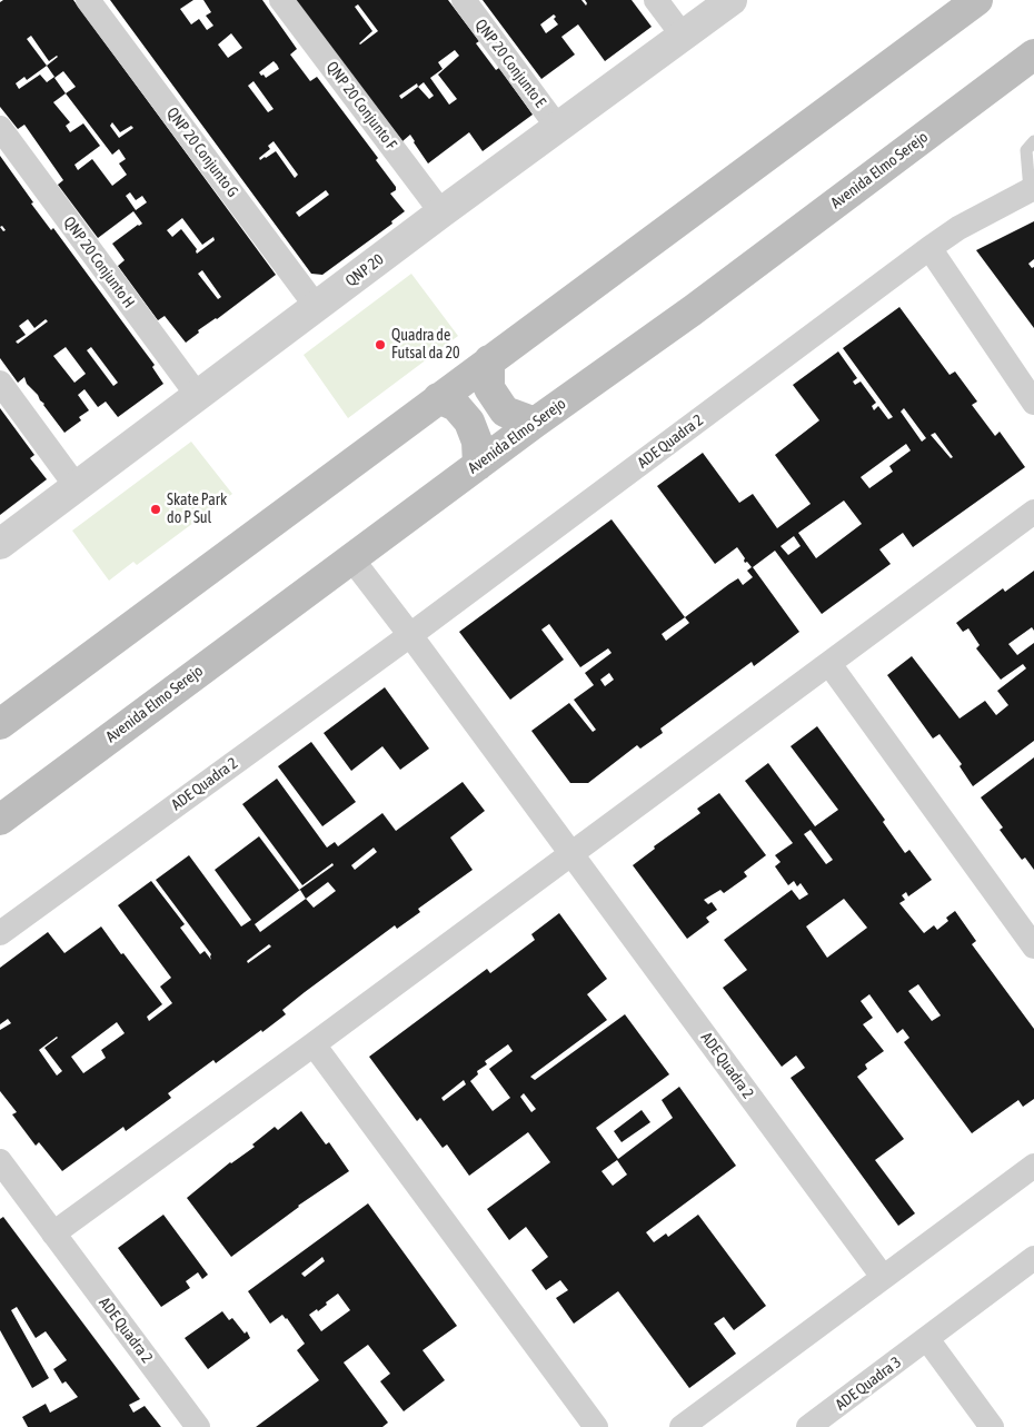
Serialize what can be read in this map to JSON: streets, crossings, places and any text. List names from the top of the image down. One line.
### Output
{"streets":{"main road":["Avenida Elmo Serejo"],"street":["QNP 20 Conjunto E","QNP 20 Conjunto F","QNP 20 Conjunto G","QNP 20 Conjunto H","QNP 20","ADE Quadra 2","ADE Quadra 3"]},"crossings":[["QNP 20 Conjunto E","QNP 20"],["QNP 20 Conjunto F","QNP 20"],["QNP 20 Conjunto G","QNP 20"],["Avenida Elmo Serejo","ADE Quadra 2"],["QNP 20 Conjunto H","QNP 20"]],"places":["Quadra de Futsal da 20","Skate Park do P Sul"]}
